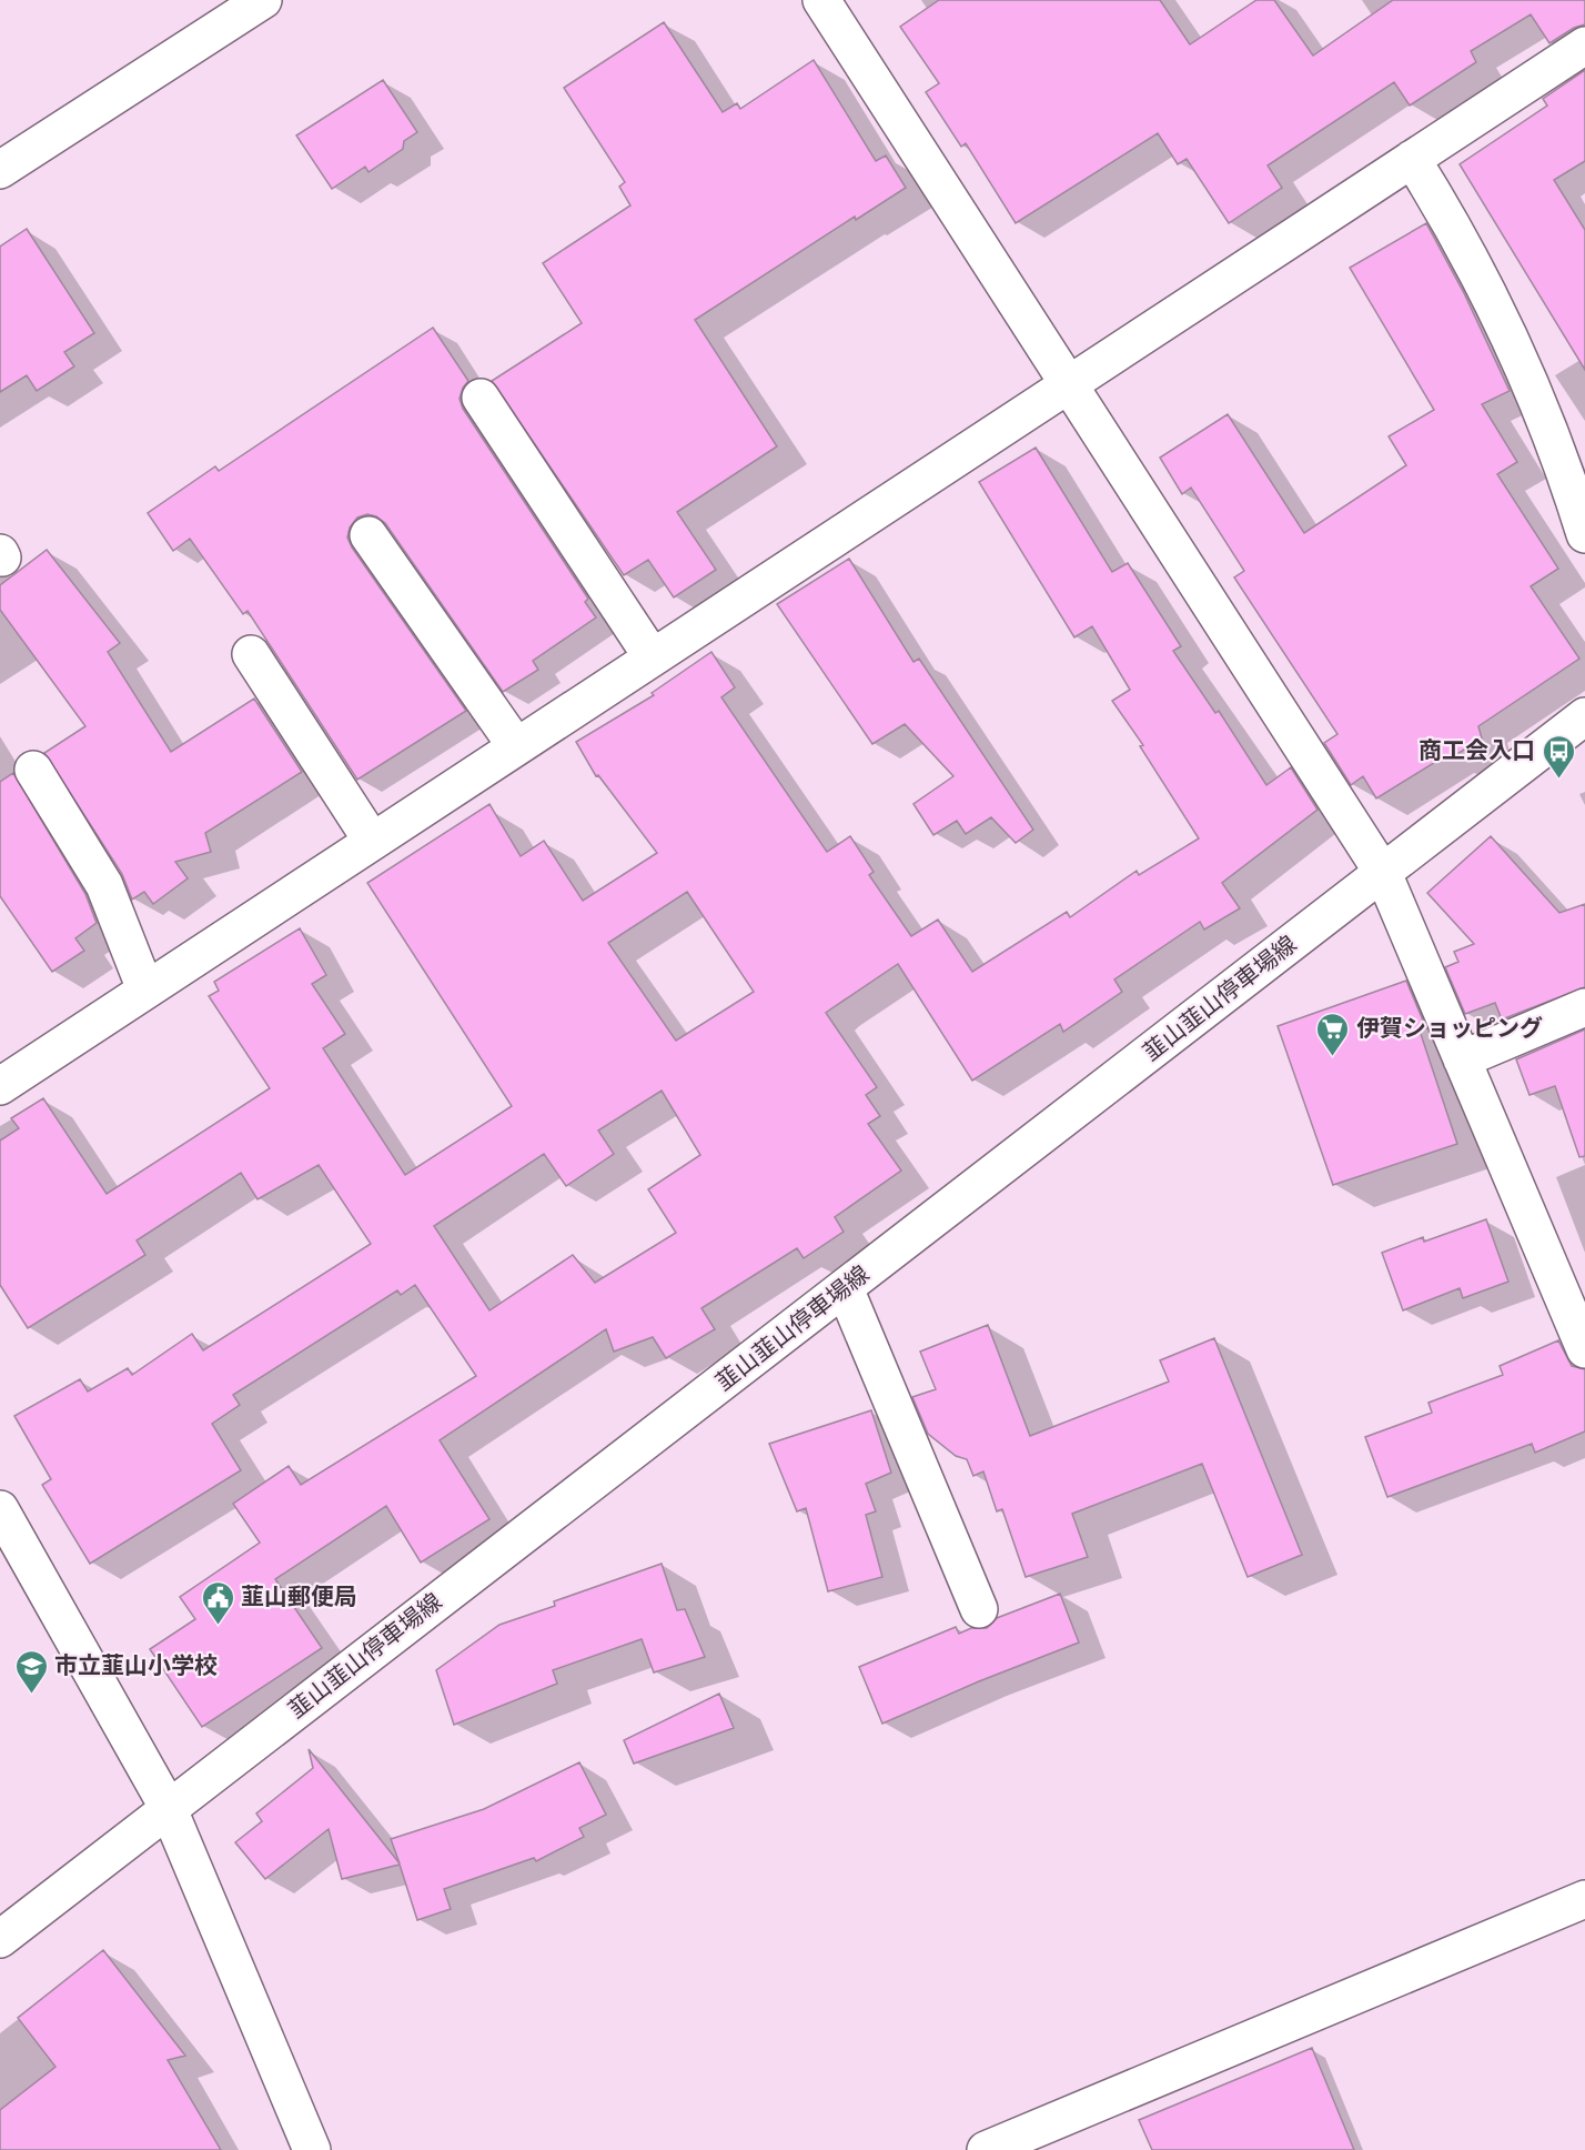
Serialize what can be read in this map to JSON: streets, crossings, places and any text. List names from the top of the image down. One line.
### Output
{"streets":{"street":["韮山韮山停車場線"]},"places":{"bus stop":["商工会入口"],"supermarket":["伊賀ショッピング"],"public building":["韮山郵便局"],"school or university":["市立韮山小学校"]}}
